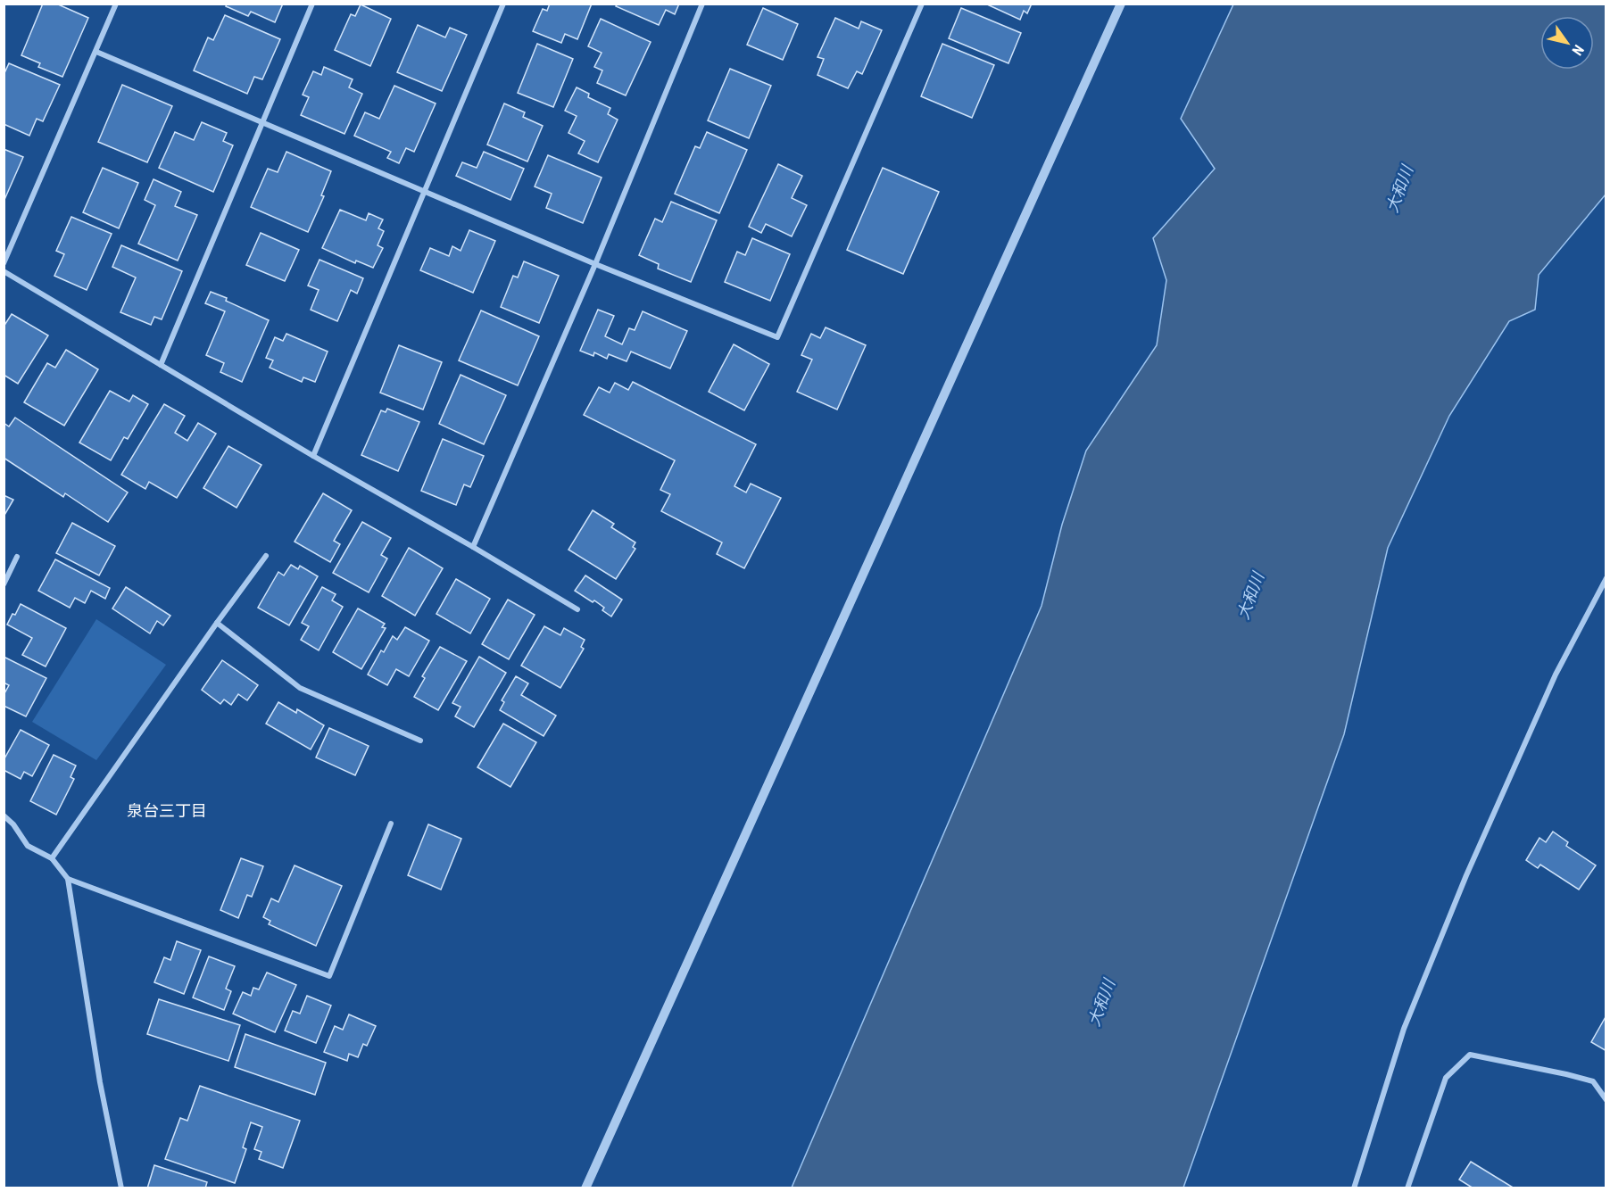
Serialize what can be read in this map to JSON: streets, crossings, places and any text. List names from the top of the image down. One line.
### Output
{"districts":["泉台三丁目"],"water":["大和川"],"north":"bottom right"}
